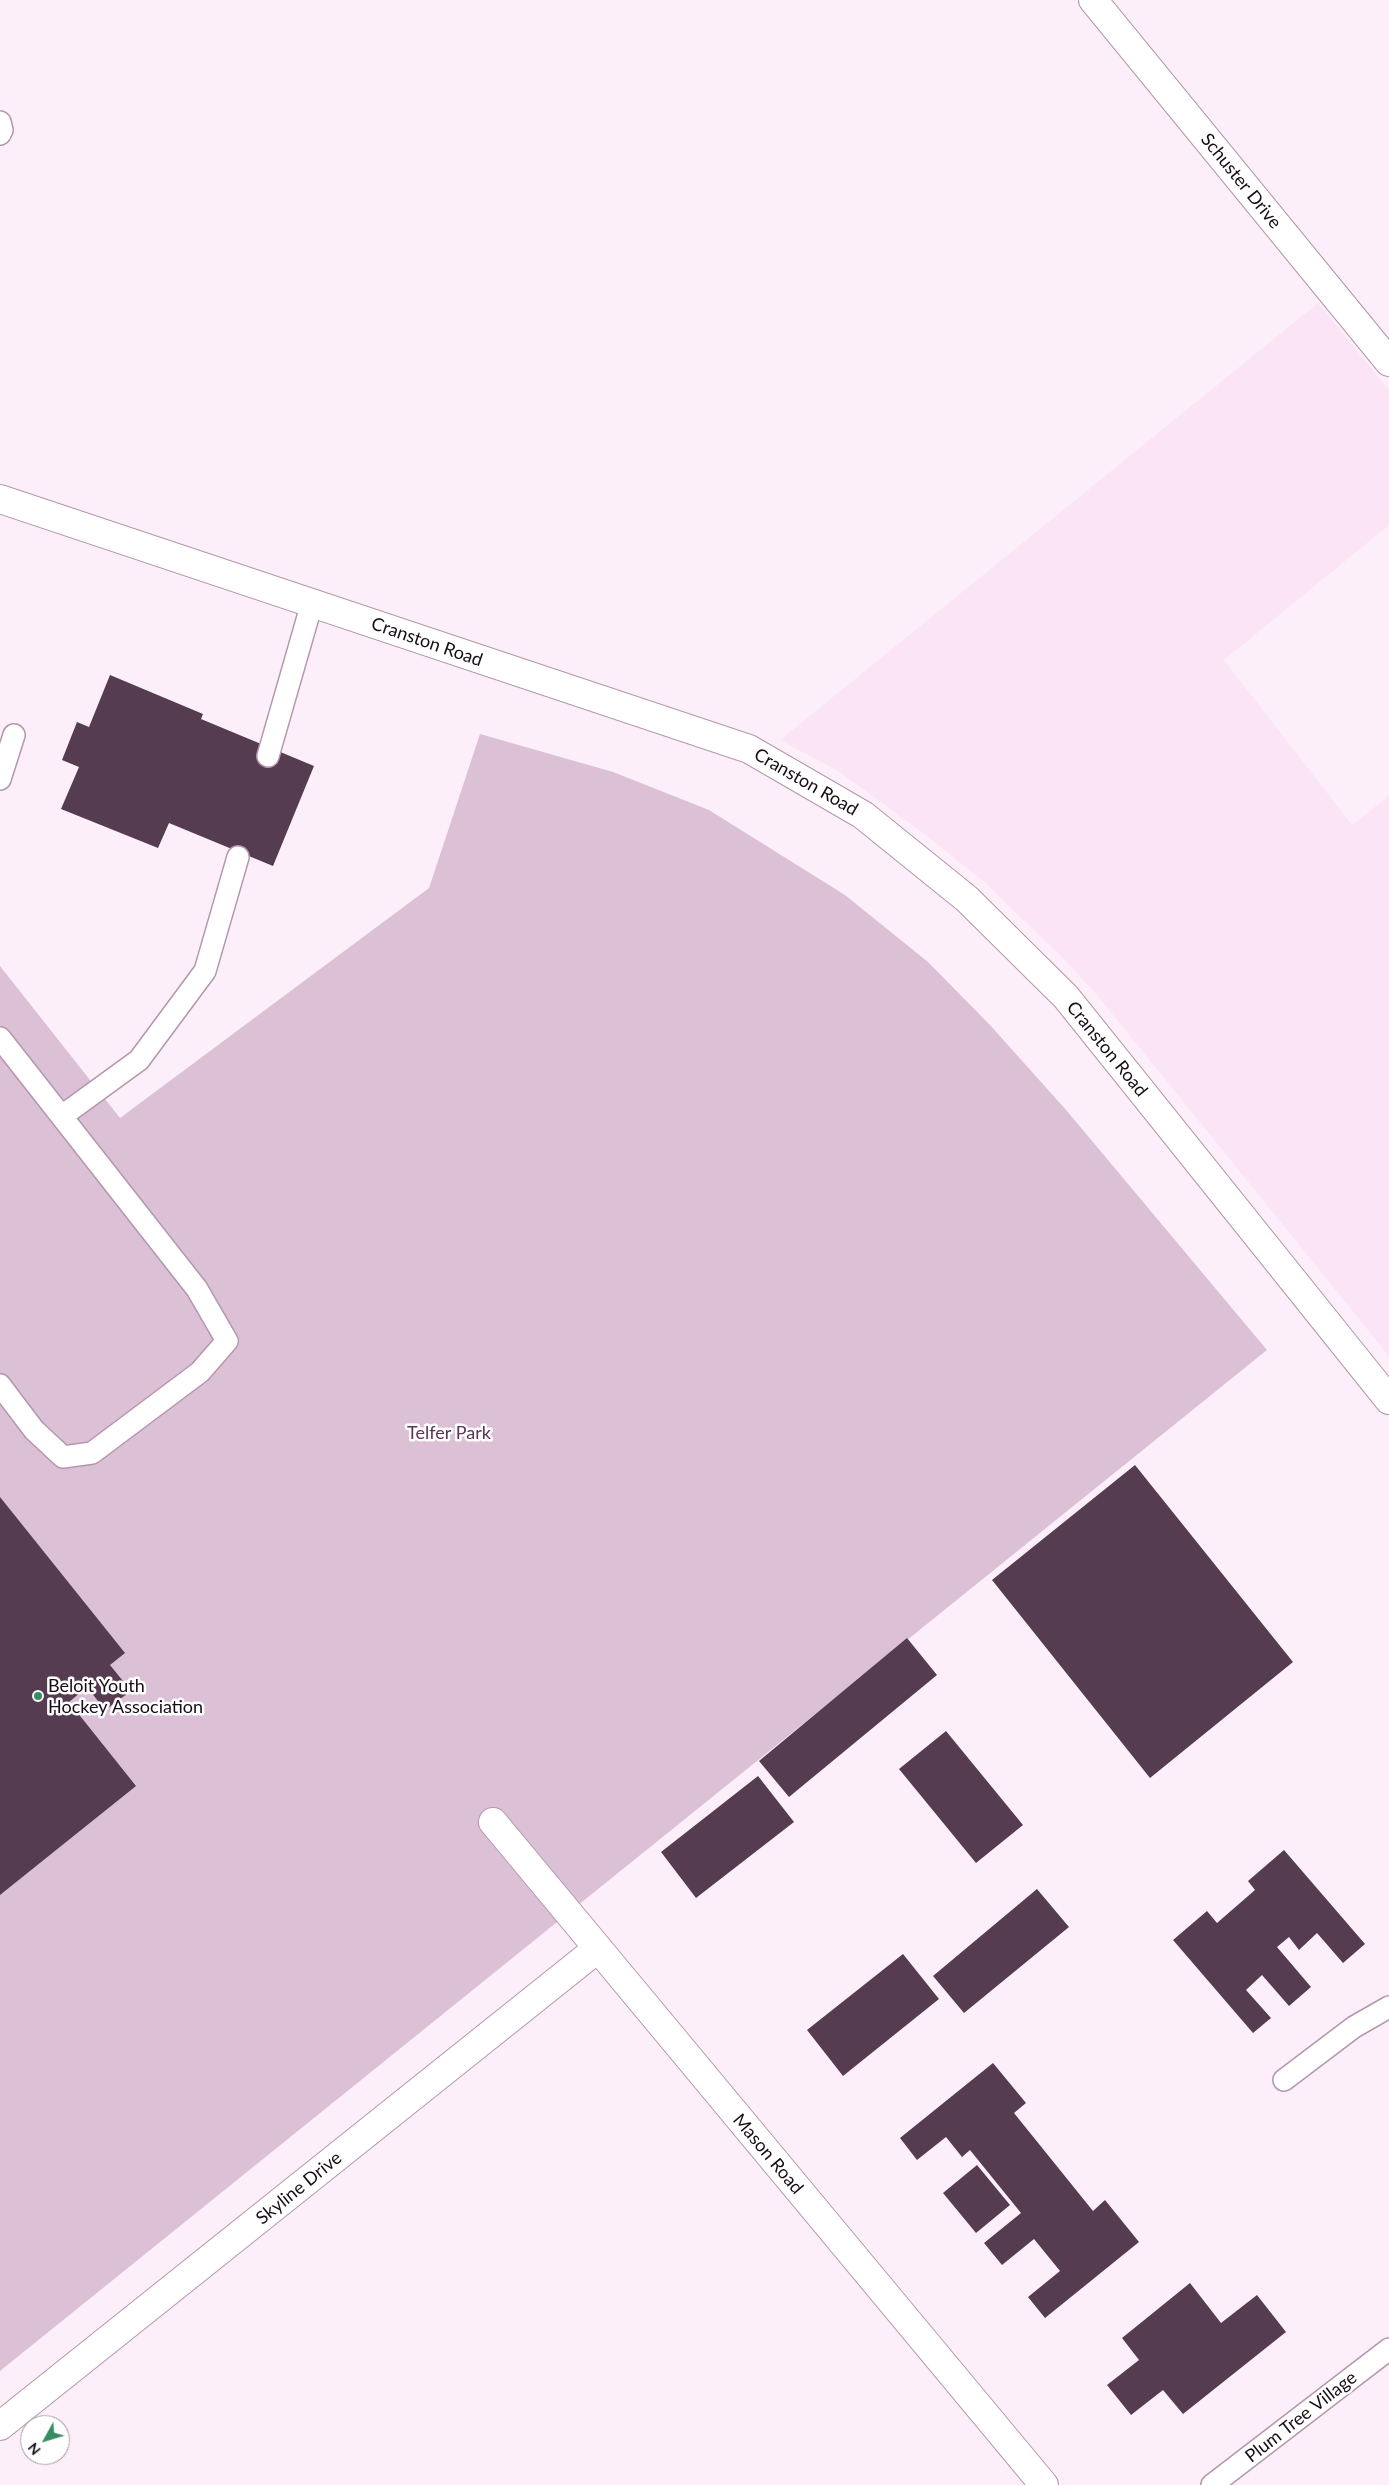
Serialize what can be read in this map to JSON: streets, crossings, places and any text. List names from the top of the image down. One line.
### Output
{"streets":{"street":["Schuster Drive","Cranston Road","Mason Road","Skyline Drive"],"lane":["Plum Tree Village"]},"crossings":[["Mason Road","Skyline Drive"]],"parks":["Telfer Park"],"places":["Beloit Youth Hockey Association"],"north":"bottom left"}
